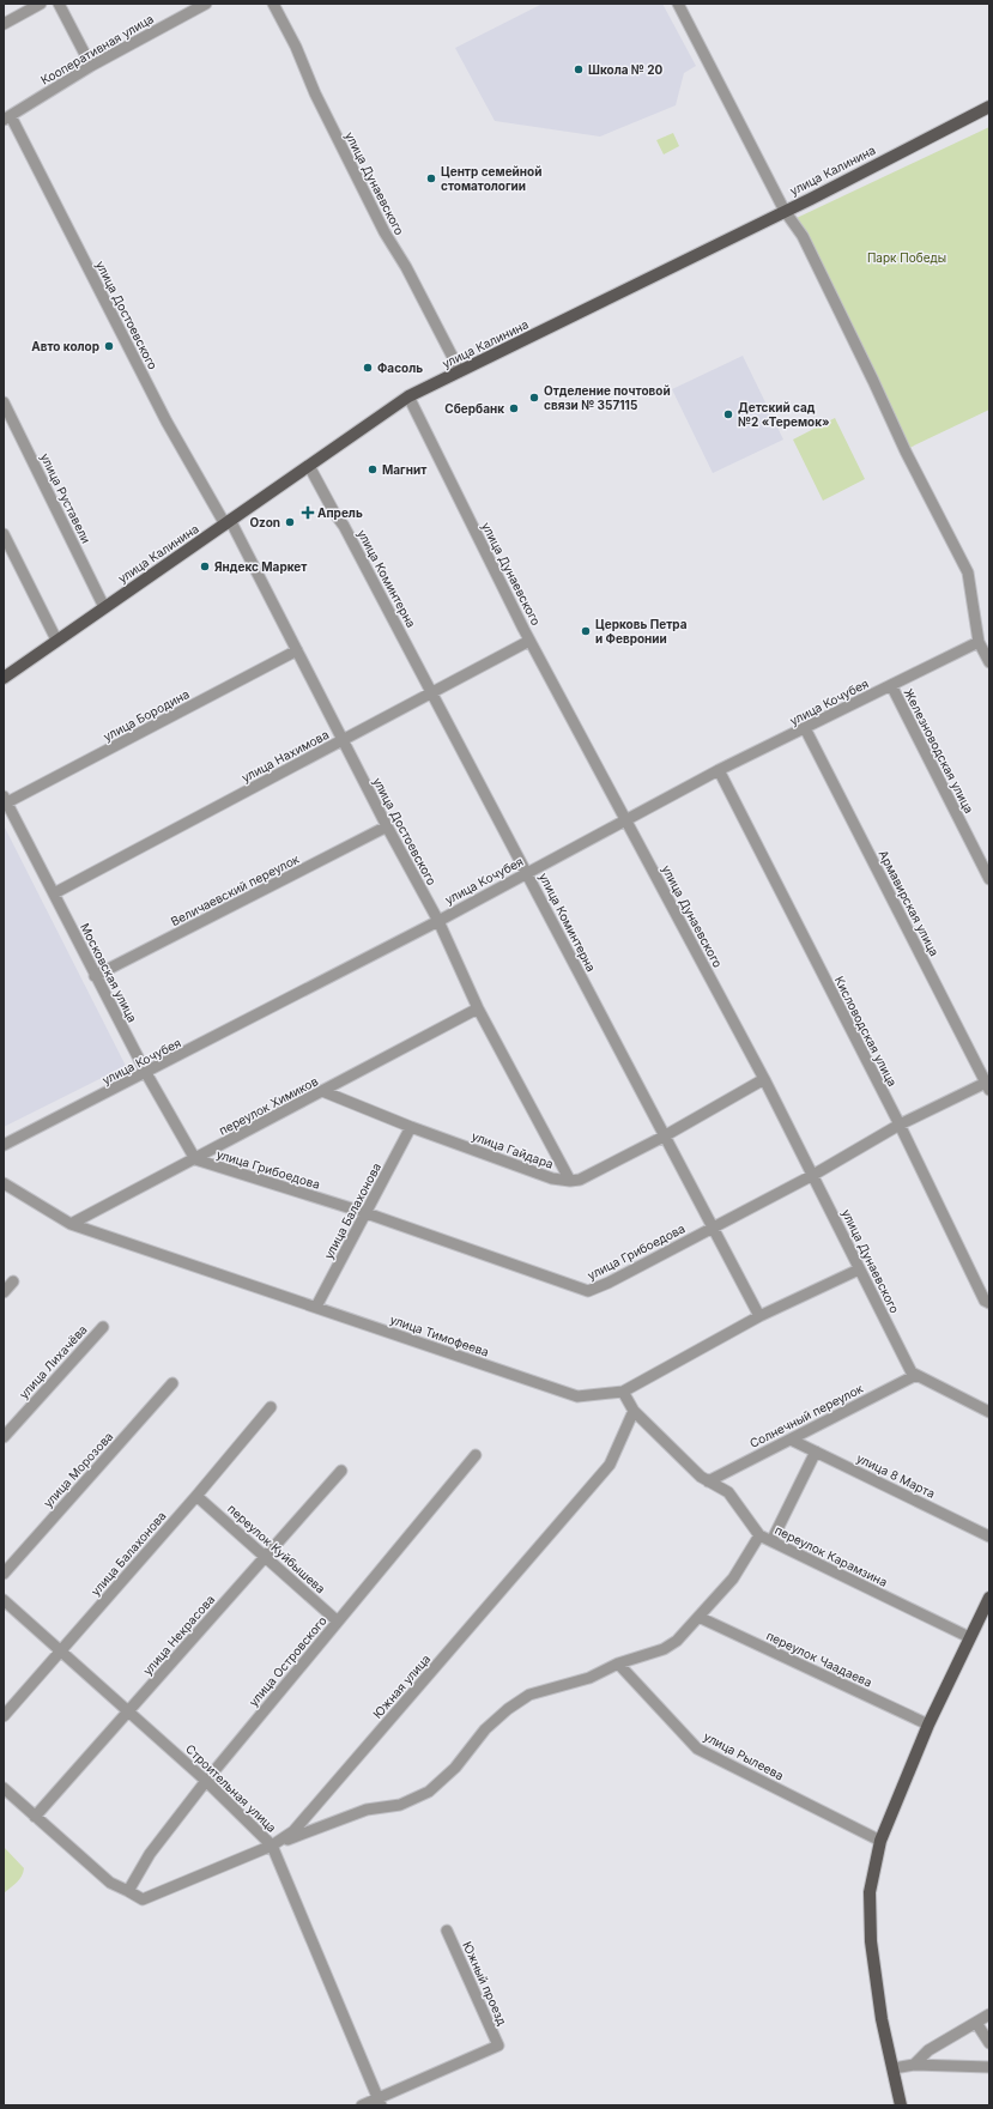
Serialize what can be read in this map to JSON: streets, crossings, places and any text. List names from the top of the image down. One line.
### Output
{"streets":{"main road":["улица Калинина"],"street":["Кооперативная улица","улица Дунаевского","улица Достоевского","улица Руставели","улица Коминтерна","улица Кочубея","улица Бородина","Железноводская улица","улица Нахимова","Величаевский переулок","Армавирская улица","Московская улица","Кисловодская улица","переулок Химиков","улица Гайдара","улица Грибоедова","улица Балахонова","улица Тимофеева","улица Лихачёва","Солнечный переулок","улица Морозова","улица 8 Марта","переулок Куйбышева","переулок Карамзина","улица Некрасова","переулок Чаадаева","улица Островского","Южная улица","улица Рылеева","Строительная улица","Южный проезд"]},"crossings":[["Кооперативная улица","улица Достоевского"],["улица Калинина","улица Дунаевского"],["улица Калинина","улица Достоевского"],["улица Калинина","улица Руставели"],["улица Калинина","улица Коминтерна"],["улица Дунаевского","улица Кочубея"],["улица Дунаевского","улица Нахимова"],["улица Дунаевского","улица Гайдара"],["улица Дунаевского","улица Грибоедова"],["улица Дунаевского","улица Тимофеева"],["улица Дунаевского","Солнечный переулок"],["улица Достоевского","улица Кочубея"],["улица Достоевского","улица Бородина"],["улица Достоевского","улица Нахимова"],["улица Достоевского","Величаевский переулок"],["улица Достоевского","переулок Химиков"],["улица Достоевского","улица Гайдара"],["улица Коминтерна","улица Кочубея"],["улица Коминтерна","улица Нахимова"],["улица Коминтерна","улица Гайдара"],["улица Коминтерна","улица Грибоедова"],["улица Коминтерна","улица Тимофеева"],["улица Кочубея","Железноводская улица"],["улица Кочубея","Армавирская улица"],["улица Кочубея","Московская улица"],["улица Кочубея","Кисловодская улица"],["улица Бородина","Московская улица"],["улица Нахимова","Московская улица"],["Величаевский переулок","Московская улица"],["Армавирская улица","улица Грибоедова"],["Московская улица","переулок Химиков"],["Московская улица","улица Грибоедова"],["Кисловодская улица","улица Грибоедова"],["переулок Химиков","улица Гайдара"],["переулок Химиков","улица Грибоедова"],["переулок Химиков","улица Тимофеева"],["улица Гайдара","улица Балахонова"],["улица Грибоедова","улица Балахонова"],["улица Балахонова","улица Тимофеева"],["улица Балахонова","переулок Куйбышева"],["улица Балахонова","Строительная улица"],["улица Тимофеева","переулок Карамзина"],["Солнечный переулок","улица 8 Марта"],["Солнечный переулок","переулок Карамзина"],["переулок Куйбышева","улица Некрасова"],["переулок Куйбышева","улица Островского"],["переулок Карамзина","Южная улица"],["улица Некрасова","Строительная улица"],["улица Островского","Южная улица"],["улица Островского","Строительная улица"],["Южная улица","Строительная улица"],["Строительная улица","Южный проезд"]],"parks":["Парк Победы"],"places":{"other":["Школа № 20","Центр cемейной cтоматологии","Авто колор","Фасоль","Отделение почтовой связи № 357115","Сбербанк","Детский сад №2 «Теремок»","Магнит","Ozon","Яндекс Маркет","Церковь Петра и Февронии"],"health":["Апрель"]}}
